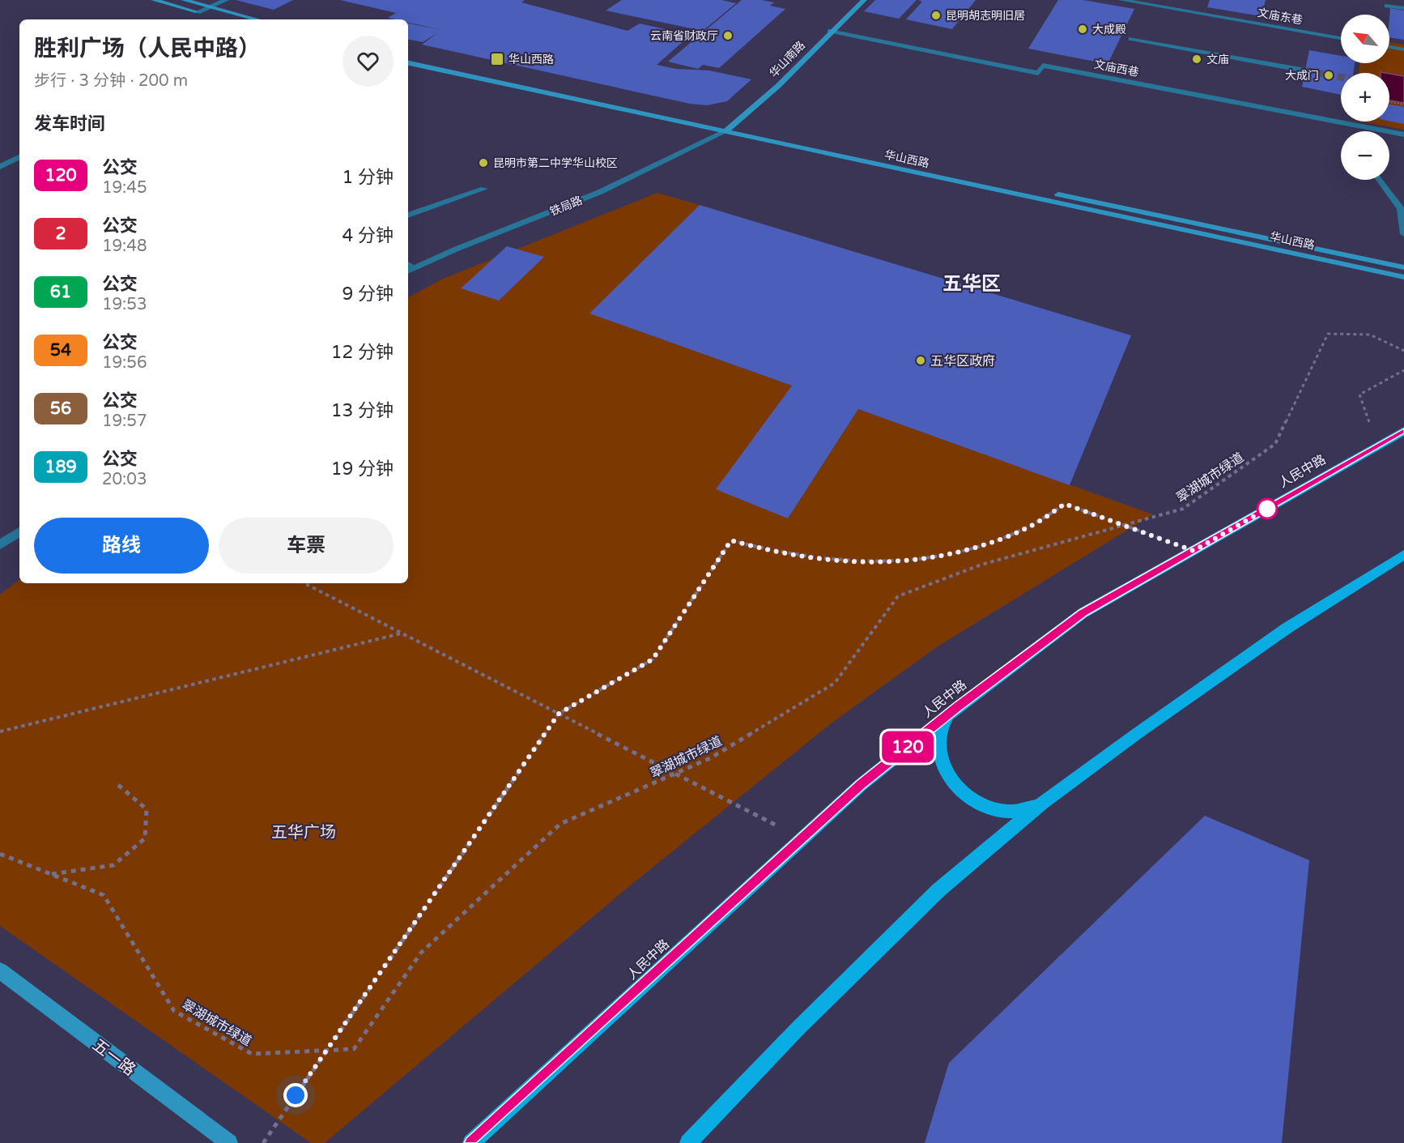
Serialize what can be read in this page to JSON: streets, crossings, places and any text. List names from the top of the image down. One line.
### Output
{"streets":{"main road":["华山南路","华山西路","人民中路","五一路"],"street":["文庙东巷","文庙西巷","铁局路"],"path":["翠湖城市绿道"]},"crossings":[["华山南路","文庙西巷"],["华山南路","华山西路"],["华山南路","铁局路"],["华山西路","铁局路"]],"districts":["五华区"],"parks":["五华广场"],"places":{"other":["昆明胡志明旧居","大成殿","云南省财政厅","文庙","大成门","昆明市第二中学华山校区","五华区政府"],"transit":["华山西路"]},"lines":["bus line 120"],"north":"top left","page":{"on_map":"120","map_buttons":["+","−"],"heading":[["胜利广场（人民中路）","步行 · 3 分钟 · 200 m"],"发车时间"],"list":[{"mark":"120","name":"公交","note":"19:45","value":"1 分钟"},{"mark":"2","name":"公交","note":"19:48","value":"4 分钟"},{"mark":"61","name":"公交","note":"19:53","value":"9 分钟"},{"mark":"54","name":"公交","note":"19:56","value":"12 分钟"},{"mark":"56","name":"公交","note":"19:57","value":"13 分钟"},{"mark":"189","name":"公交","note":"20:03","value":"19 分钟"}],"buttons":["路线","车票"]}}
